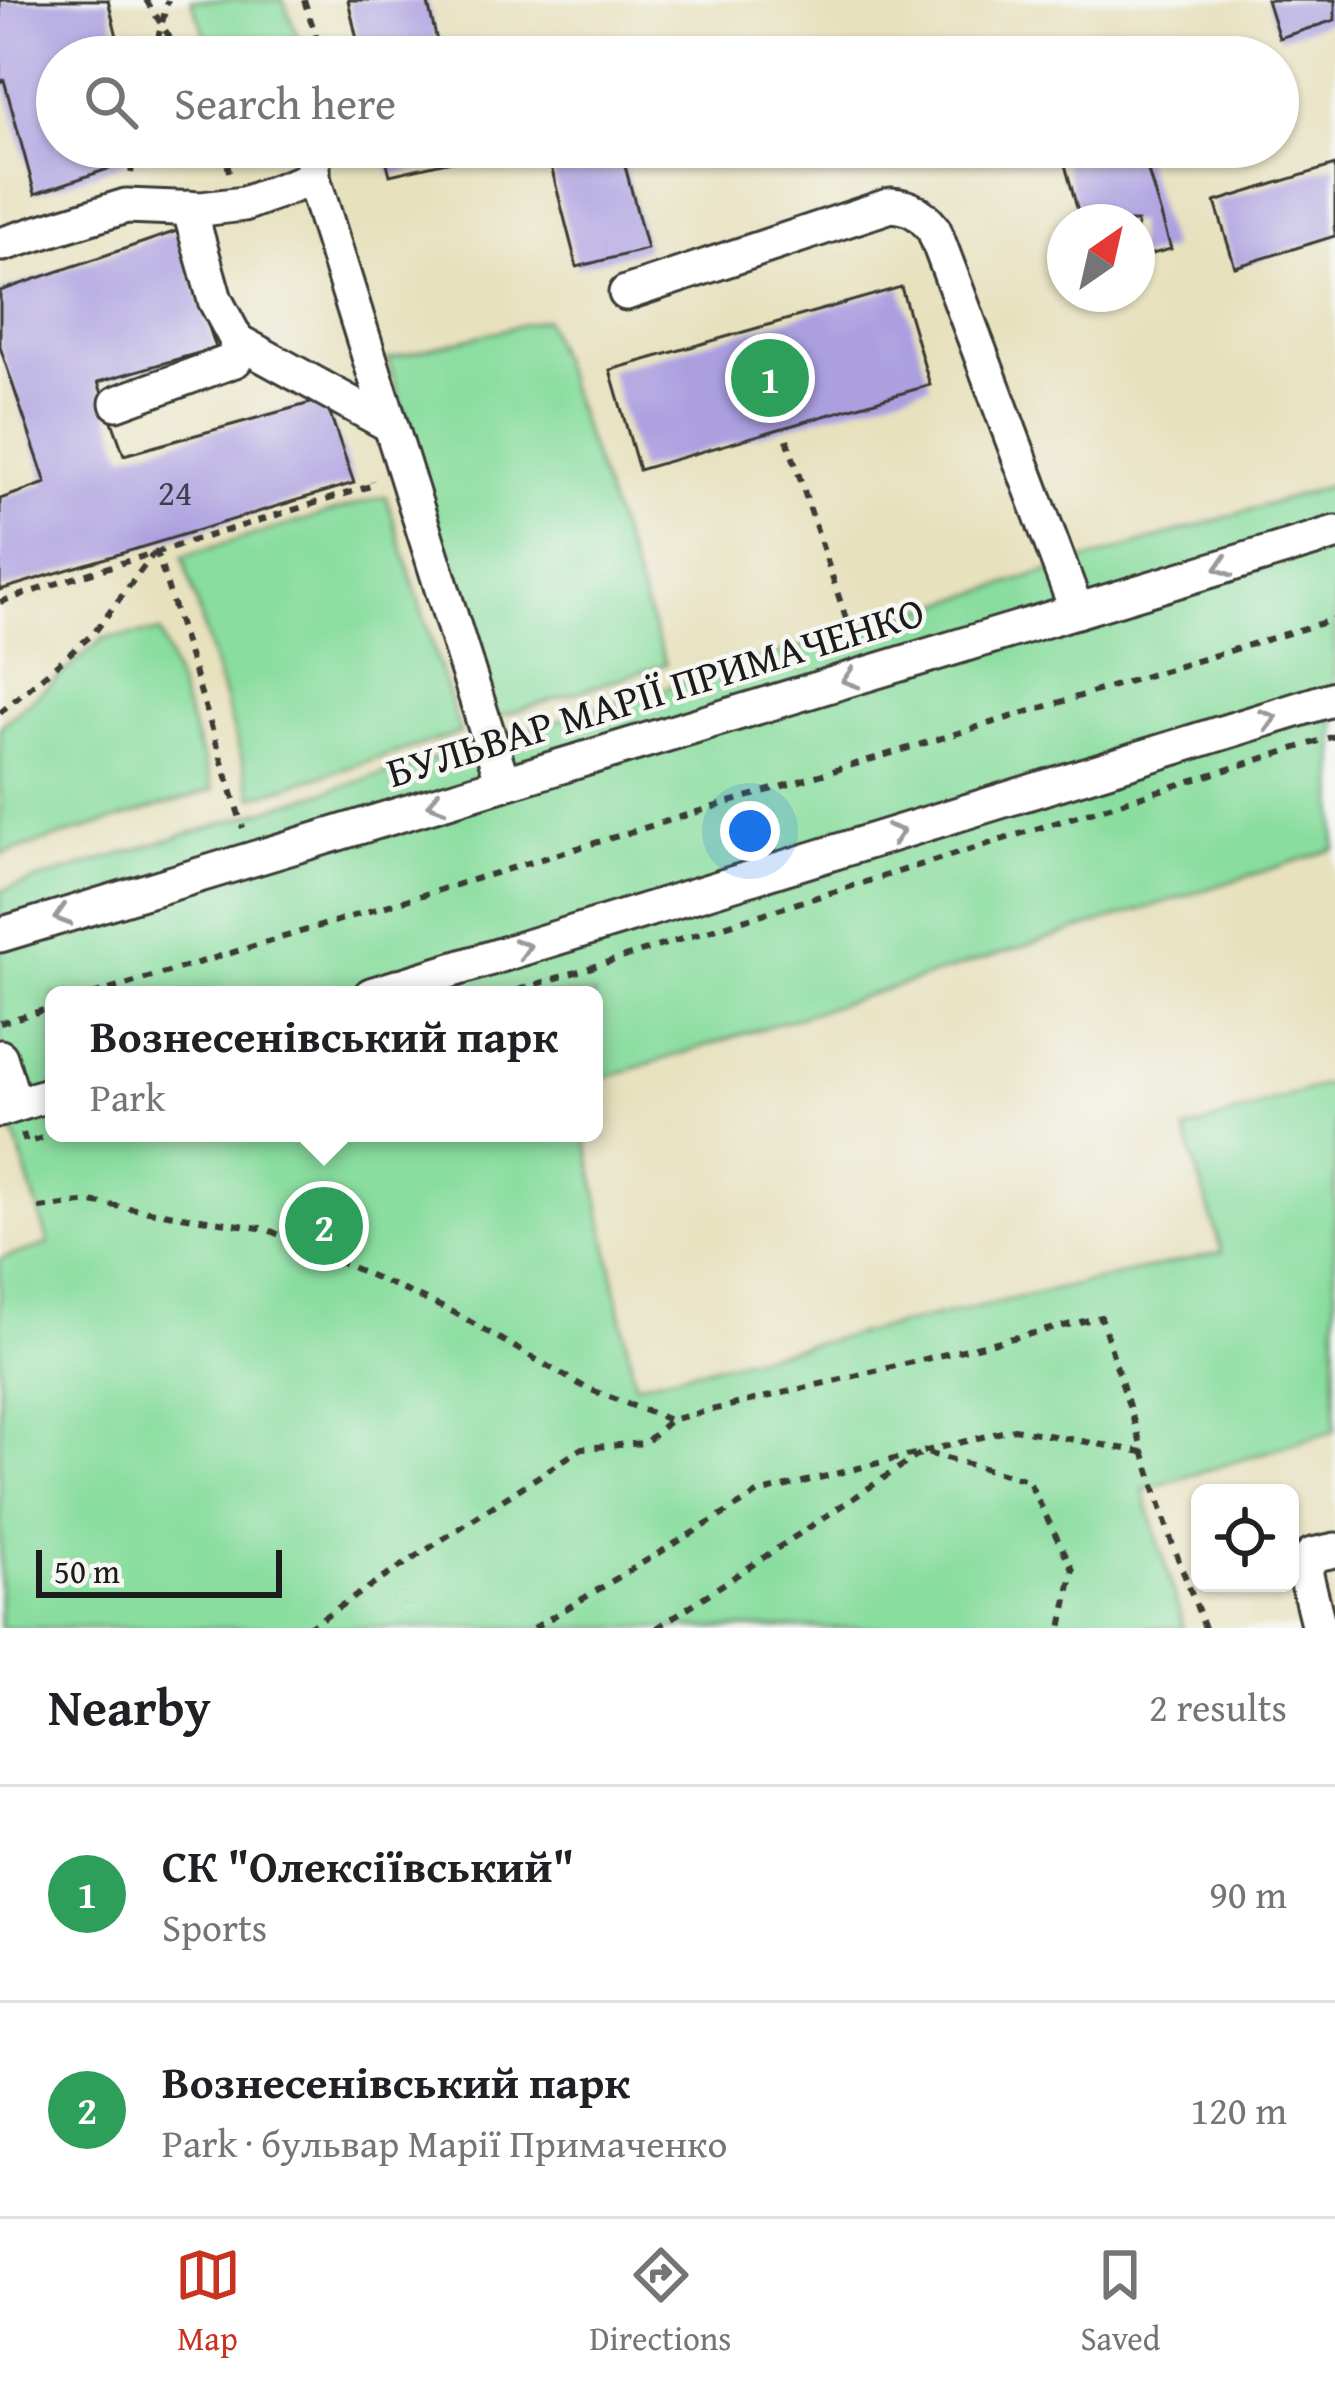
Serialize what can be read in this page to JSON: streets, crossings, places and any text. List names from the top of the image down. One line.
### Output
{"streets":{"street":["БУЛЬВАР МАРІЇ ПРИМАЧЕНКО"]},"house_numbers":["24"],"scale_bar":"50 m","north":"top right","page":{"search":"Search here","pins":["1","2"],"popup":["Вознесенівський парк","Park"],"scale":"50 m","heading":["Nearby","2 results"],"list":[{"mark":"1","name":"СК \"Олексіївський\"","note":"Sports","value":"90 m"},{"mark":"2","name":"Вознесенівський парк","note":"Park · бульвар Марії Примаченко","value":"120 m"}],"nav":["Map","Directions","Saved"]}}
